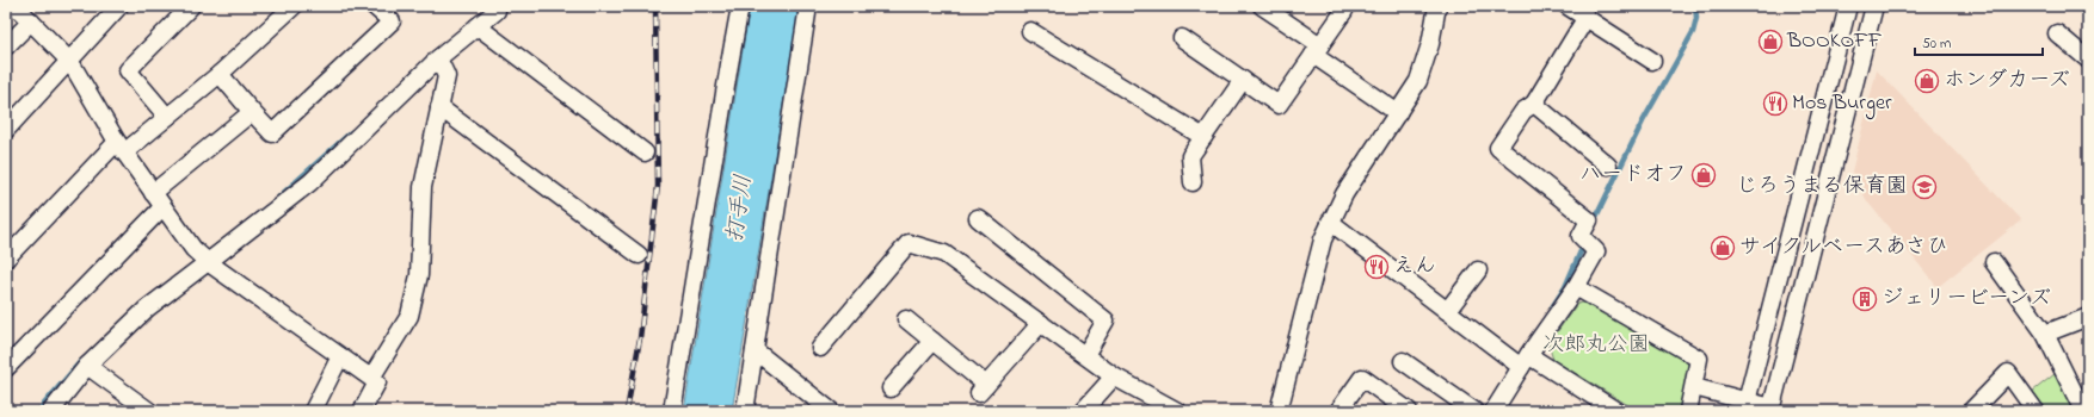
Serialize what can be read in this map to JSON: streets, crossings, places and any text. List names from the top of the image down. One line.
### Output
{"water":["打手川"],"parks":["次郎丸公園"],"places":{"shop":["BOOKOFF","ホンダカーズ","ハードオフ","サイクルベースあさひ"],"restaurant":["Mos Burger","えん"],"school or university":["じろうまる保育園"],"building":["ジェリービーンズ"]},"scale_bar":"50 m"}
